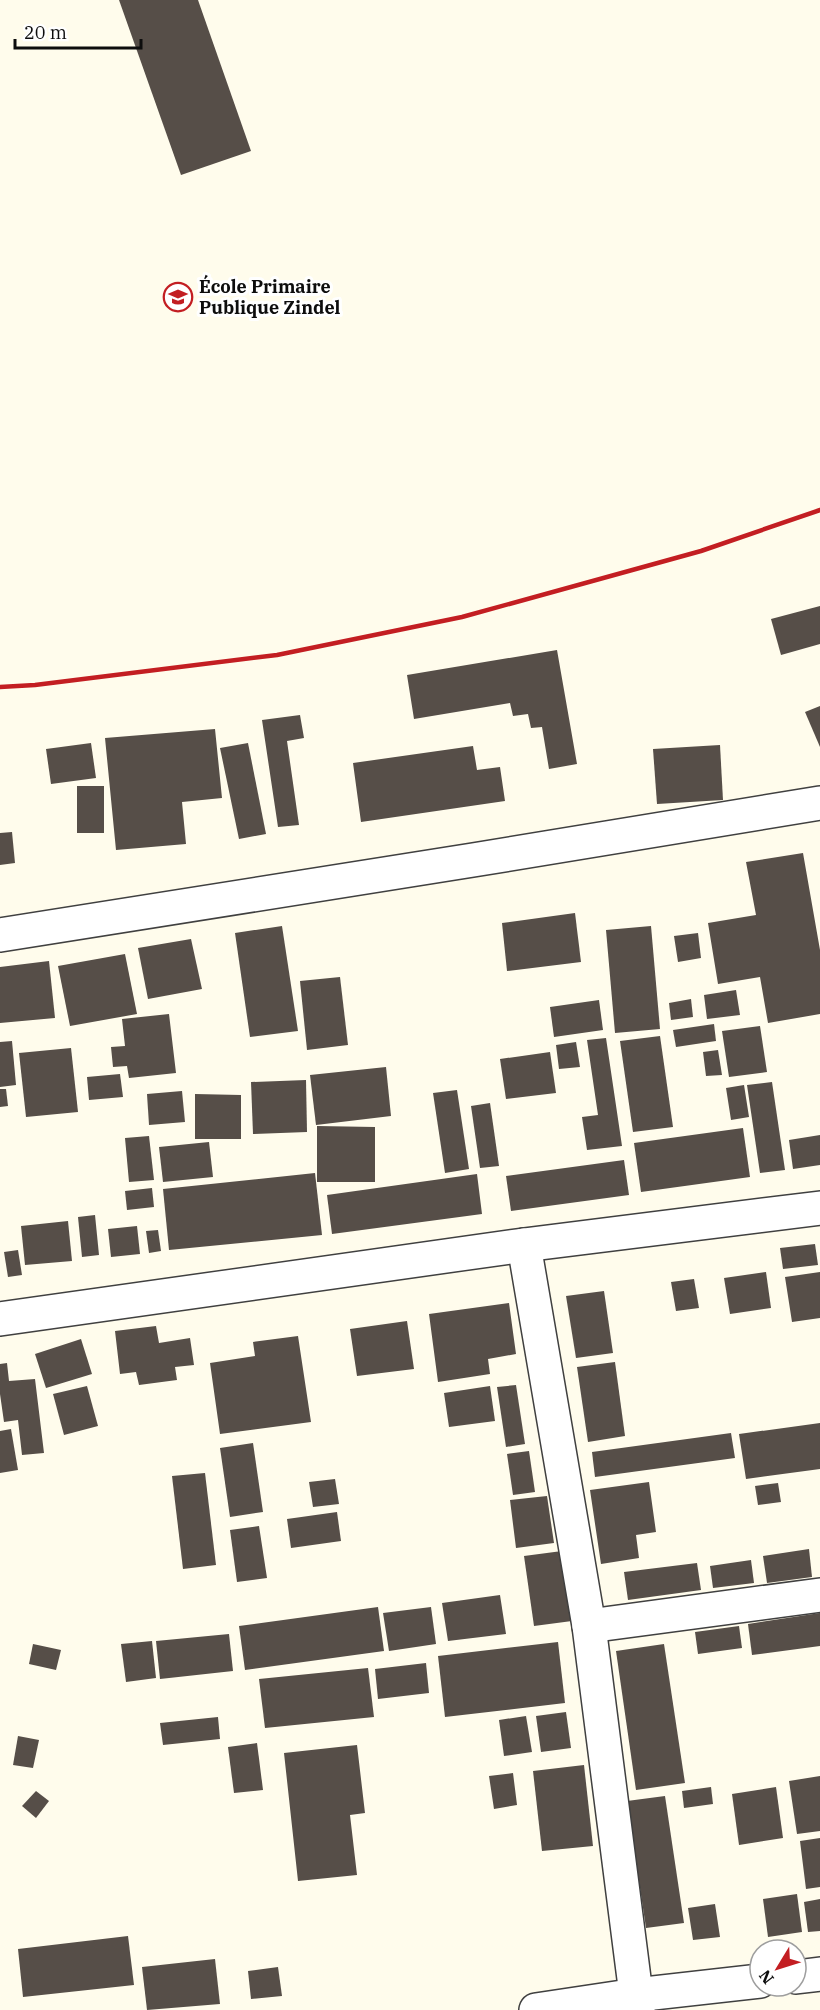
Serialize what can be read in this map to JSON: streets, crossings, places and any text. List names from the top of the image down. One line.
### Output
{"places":{"school or university":["École Primaire Publique Zindel"]},"scale_bar":"20 m","north":"bottom left"}
